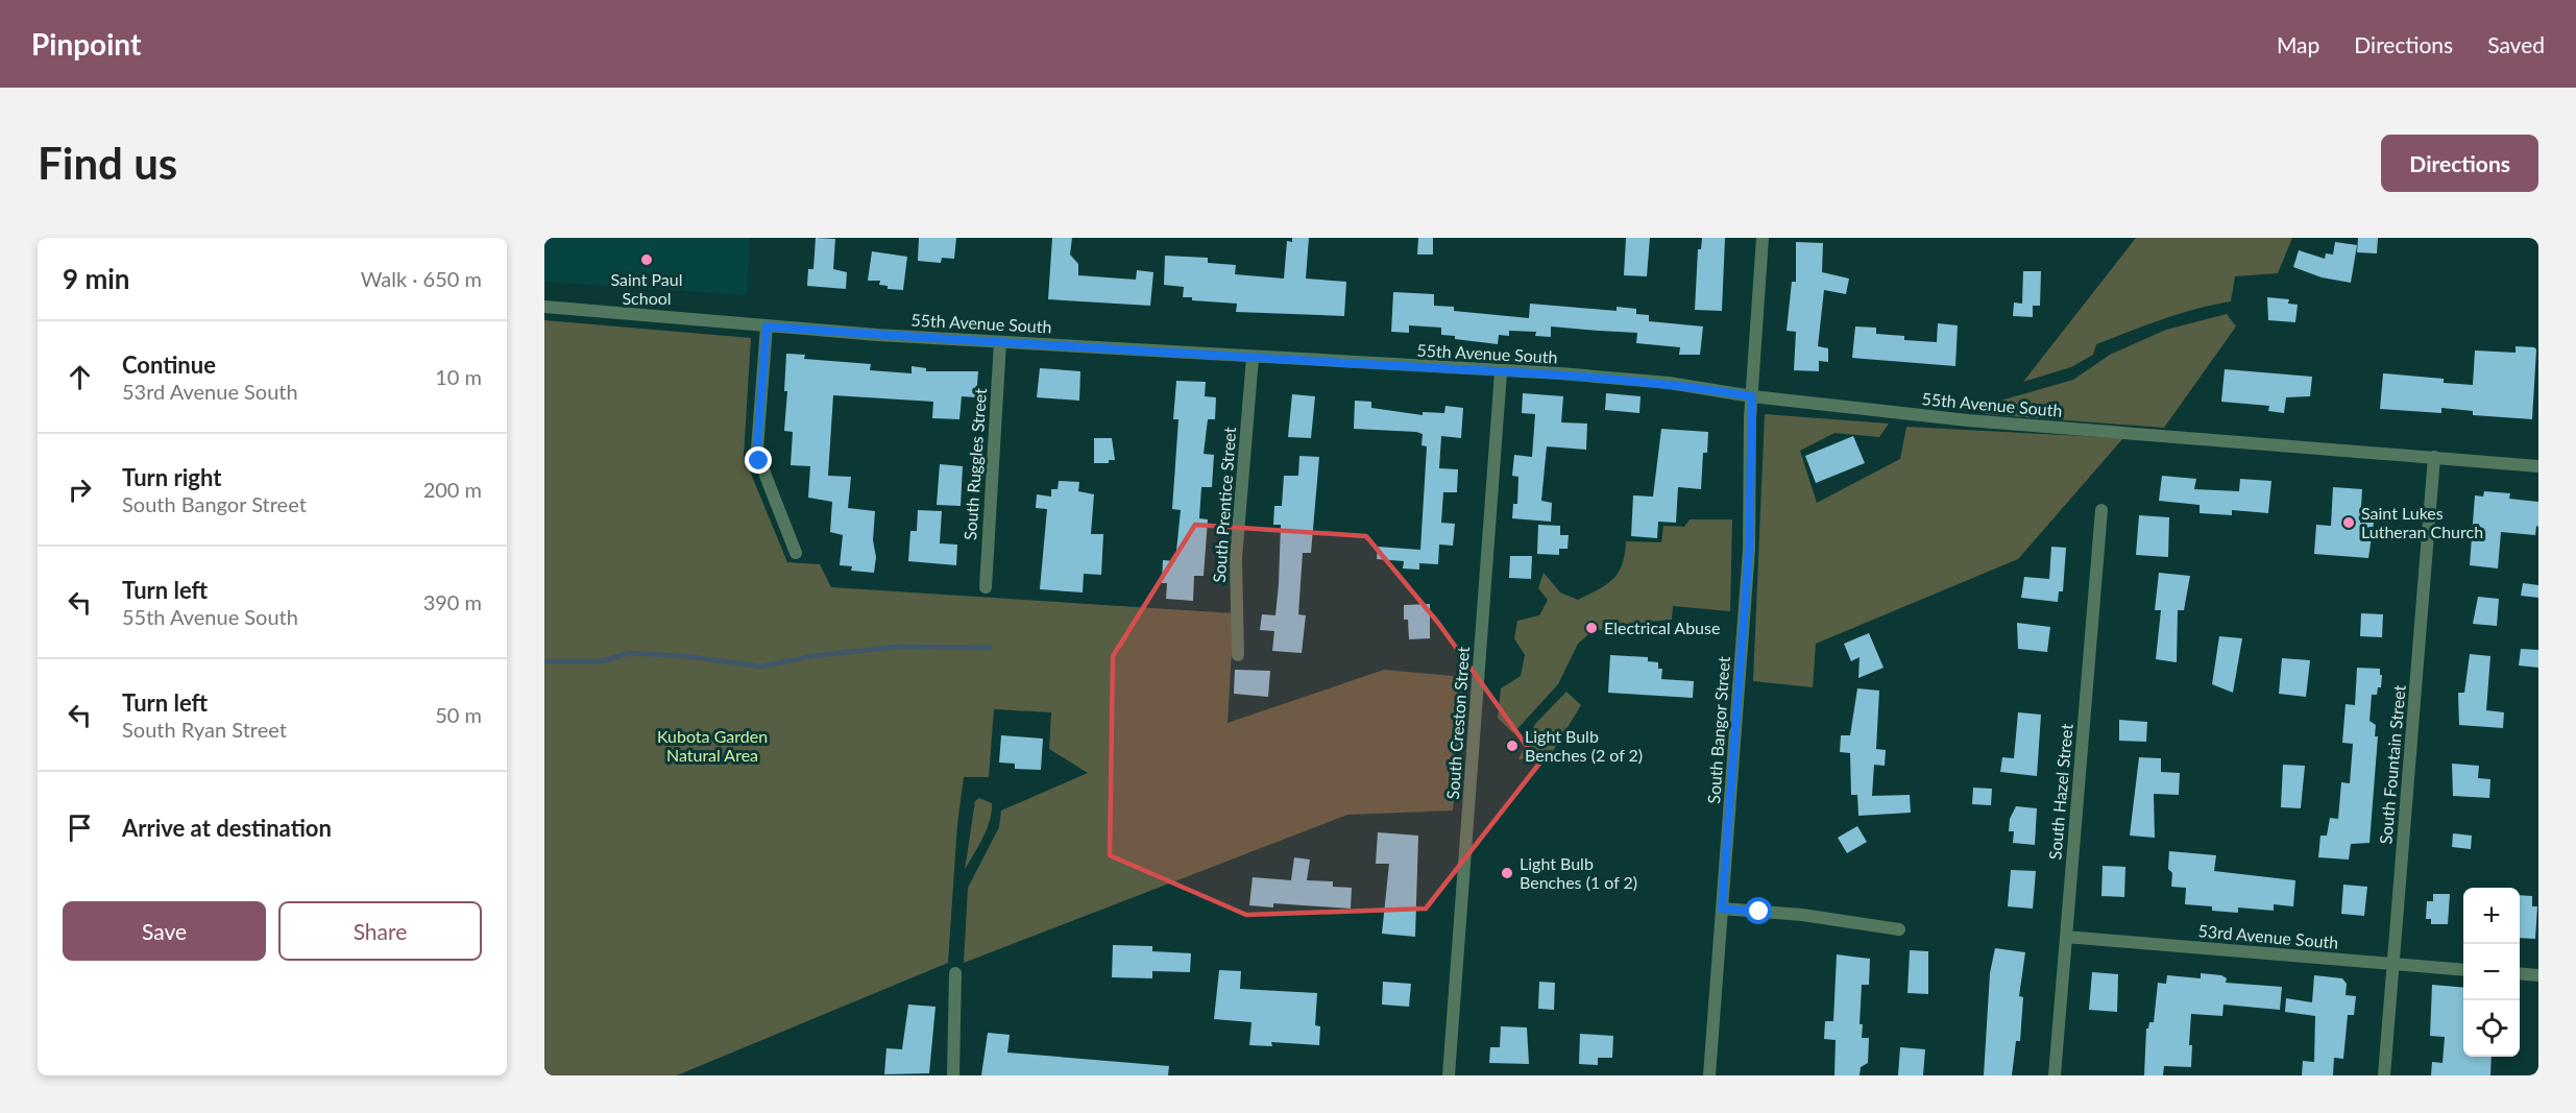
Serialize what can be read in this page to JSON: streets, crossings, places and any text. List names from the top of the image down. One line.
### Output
{"streets":{"street":["55th Avenue South","South Ruggles Street","South Prentice Street","South Creston Street","South Bangor Street","South Fountain Street","South Hazel Street","53rd Avenue South"]},"crossings":[["55th Avenue South","South Ruggles Street"],["55th Avenue South","South Prentice Street"],["55th Avenue South","South Creston Street"],["55th Avenue South","South Bangor Street"],["55th Avenue South","South Fountain Street"],["South Fountain Street","53rd Avenue South"],["South Hazel Street","53rd Avenue South"]],"parks":["Kubota Garden Natural Area"],"places":["Saint Paul School","Saint Lukes Lutheran Church","Electrical Abuse","Light Bulb Benches (2 of 2)","Light Bulb Benches (1 of 2)"],"page":{"header":"Pinpoint","nav":["Map","Directions","Saved"],"buttons":["Directions",["Save","Share"]],"title":"Find us","heading":["9 min","Walk · 650 m"],"list":[["Continue","53rd Avenue South","10 m"],["Turn right","South Bangor Street","200 m"],["Turn left","55th Avenue South","390 m"],["Turn left","South Ryan Street","50 m"],"Arrive at destination"],"map_buttons":["+","−"]}}
